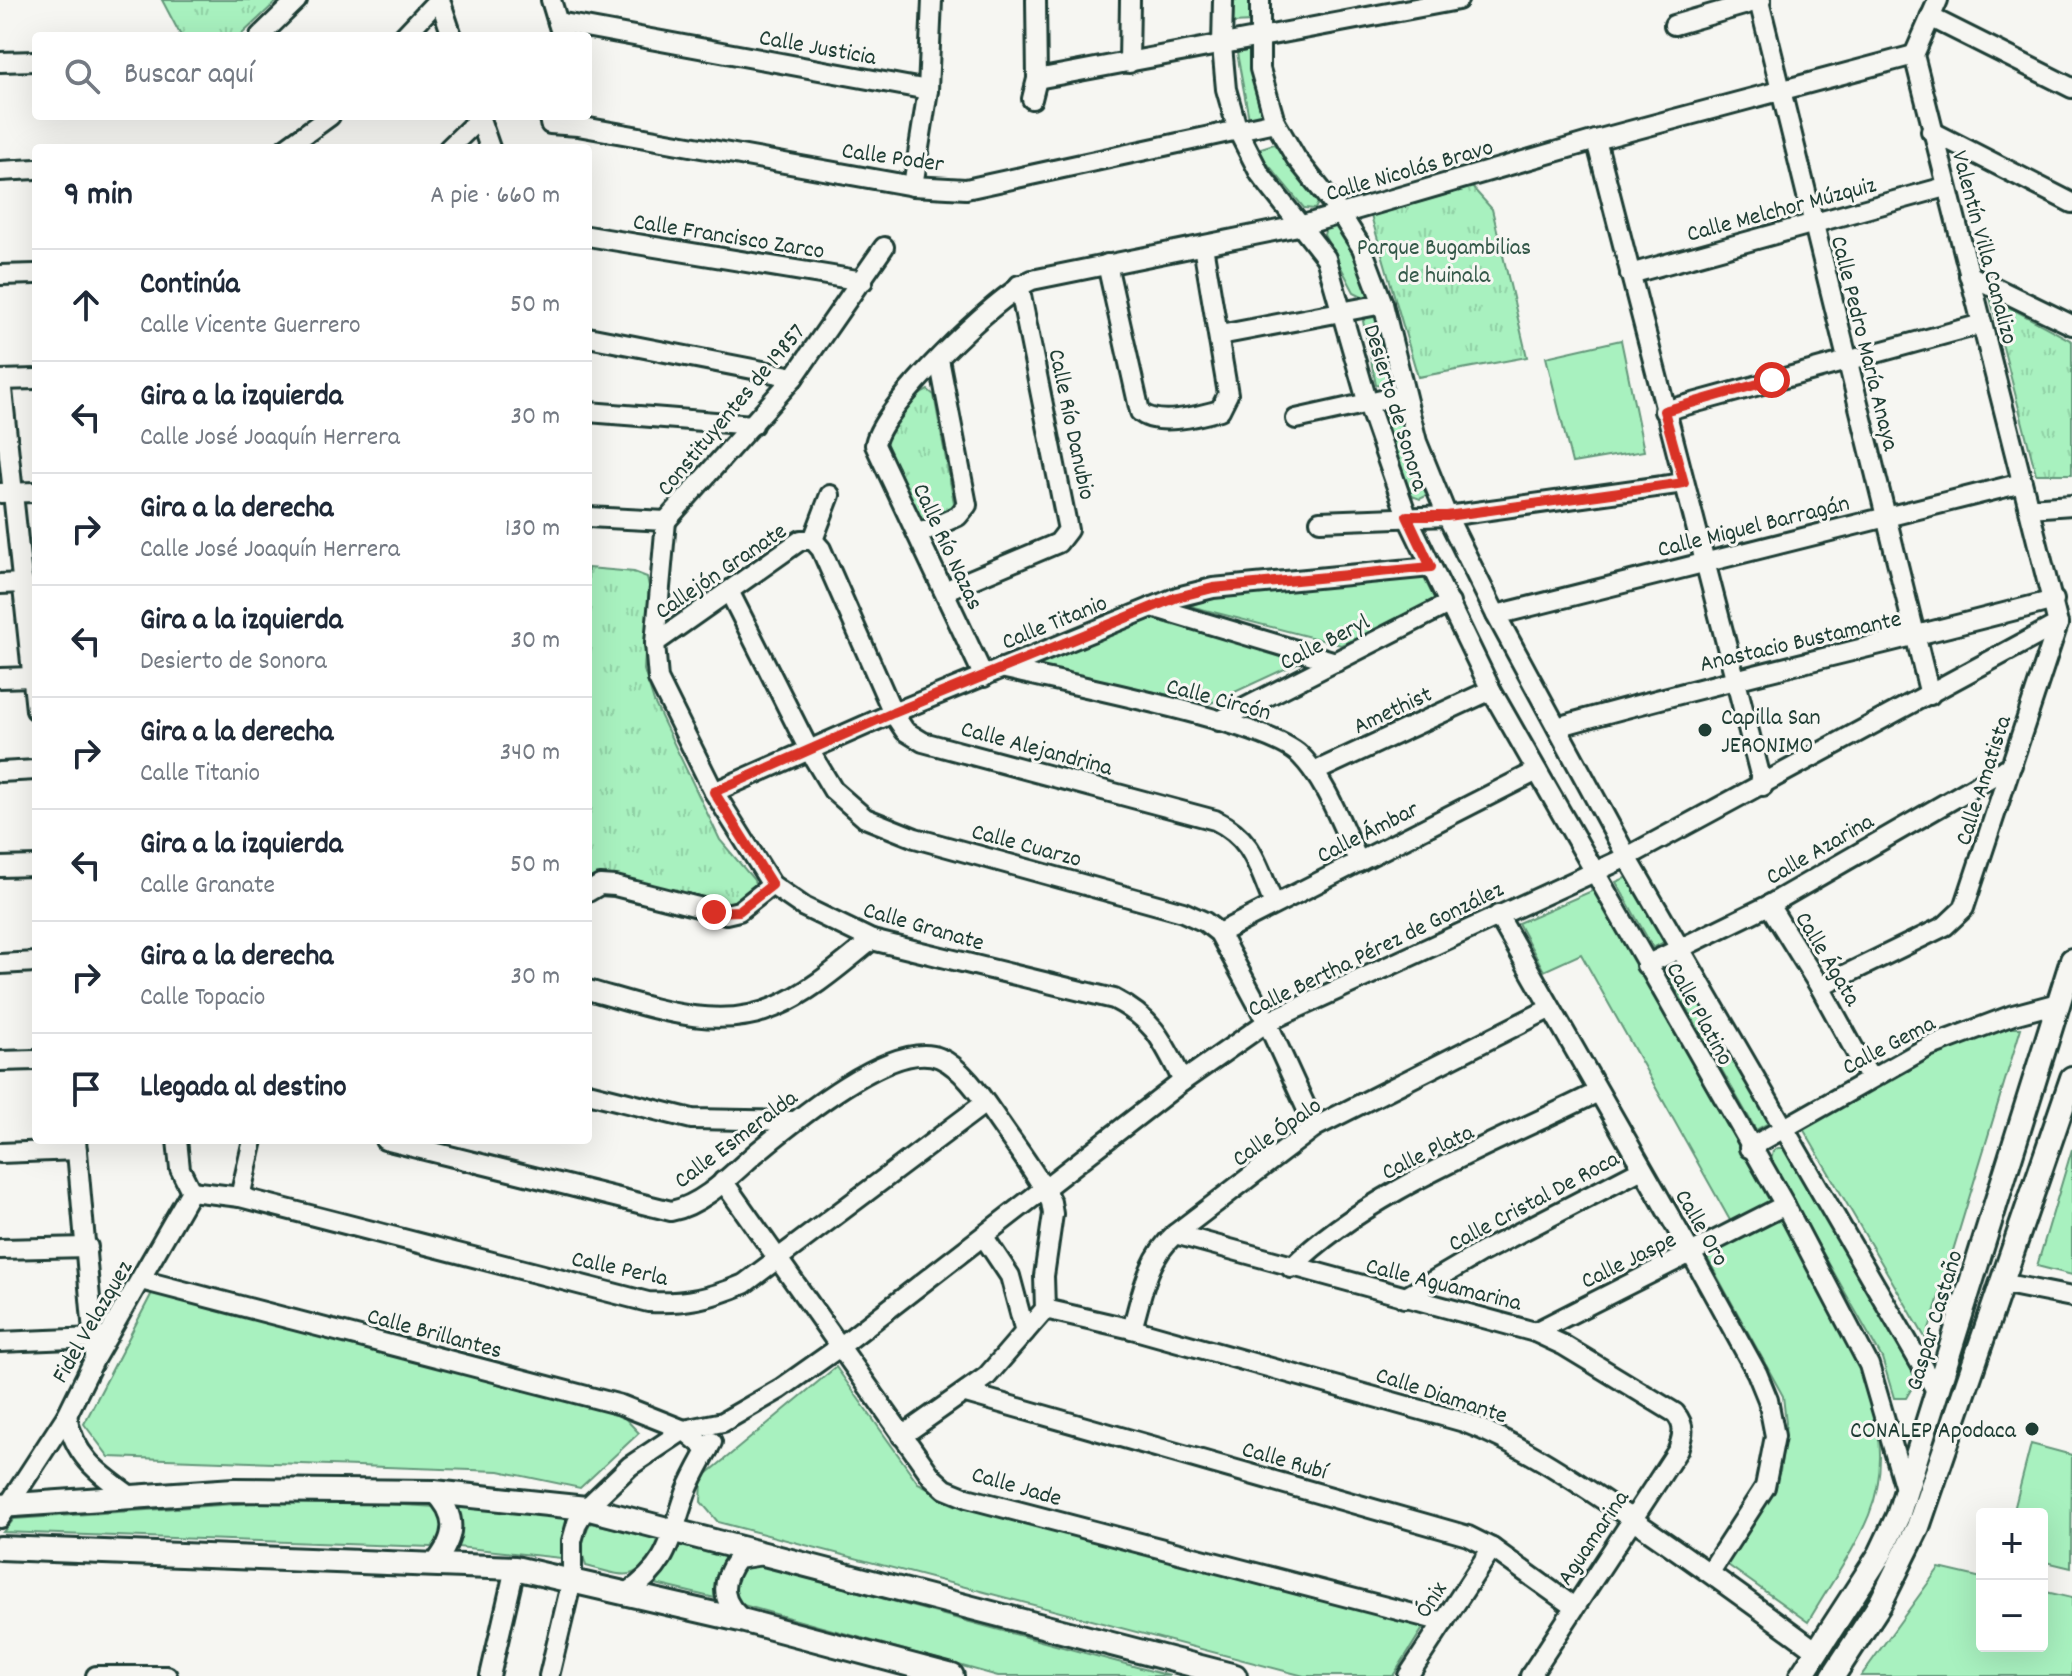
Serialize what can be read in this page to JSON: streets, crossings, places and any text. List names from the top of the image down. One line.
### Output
{"streets":{"main road":["Gaspar Castaño"],"street":["Calle Justicia","Calle Poder","Calle Nicolás Bravo","Calle Melchor Múzquiz","Calle Francisco Zarco","Valentín Villa Canalizo","Calle Pedro María Anaya","Desierto de Sonora","Constituyentes de 19857","Calle Río Danubio","Calle Miguel Barragán","Calle Río Nazas","Callejón Granate","Calle Titanio","Anastacio Bustamante","Calle Beryl","Calle Circón","Amethist","Calle Alejandrina","Calle Amatista","Calle Ámbar","Calle Cuarzo","Calle Azarina","Calle Granate","Calle Bertha Pérez de González","Calle Ágata","Calle Platino","Calle Gema","Calle Ópalo","Calle Esmeralda","Calle Plata","Calle Cristal De Roca","Calle Oro","Calle Jaspe","Calle Perla","Calle Aguamarina","Fidel Velazquez","Calle Brillantes","Calle Diamante","Calle Rubí","Calle Jade","Aguamarina","Ónix"]},"crossings":[["Calle Poder","Desierto de Sonora"],["Calle Nicolás Bravo","Valentín Villa Canalizo"],["Calle Nicolás Bravo","Calle Pedro María Anaya"],["Calle Nicolás Bravo","Desierto de Sonora"],["Calle Nicolás Bravo","Calle Río Danubio"],["Calle Nicolás Bravo","Calle Río Nazas"],["Calle Melchor Múzquiz","Valentín Villa Canalizo"],["Calle Melchor Múzquiz","Calle Pedro María Anaya"],["Calle Francisco Zarco","Constituyentes de 19857"],["Valentín Villa Canalizo","Calle Miguel Barragán"],["Valentín Villa Canalizo","Calle Amatista"],["Calle Pedro María Anaya","Calle Miguel Barragán"],["Calle Pedro María Anaya","Anastacio Bustamante"],["Calle Pedro María Anaya","Calle Bertha Pérez de González"],["Desierto de Sonora","Calle Miguel Barragán"],["Desierto de Sonora","Calle Titanio"],["Desierto de Sonora","Calle Platino"],["Constituyentes de 19857","Calle Granate"],["Calle Río Danubio","Calle Río Nazas"],["Calle Miguel Barragán","Calle Platino"],["Calle Río Nazas","Calle Titanio"],["Callejón Granate","Calle Alejandrina"],["Callejón Granate","Calle Cuarzo"],["Callejón Granate","Calle Granate"],["Calle Titanio","Calle Circón"],["Calle Titanio","Calle Alejandrina"],["Calle Titanio","Calle Cuarzo"],["Calle Titanio","Calle Granate"],["Calle Titanio","Calle Platino"],["Anastacio Bustamante","Calle Amatista"],["Anastacio Bustamante","Calle Platino"],["Calle Beryl","Calle Circón"],["Calle Beryl","Calle Platino"],["Calle Circón","Amethist"],["Calle Circón","Calle Ámbar"],["Amethist","Calle Platino"],["Calle Alejandrina","Calle Ámbar"],["Calle Amatista","Calle Azarina"],["Calle Amatista","Calle Bertha Pérez de González"],["Calle Amatista","Calle Ágata"],["Calle Ámbar","Calle Cuarzo"],["Calle Ámbar","Calle Platino"],["Calle Azarina","Calle Ágata"],["Calle Azarina","Calle Platino"],["Calle Granate","Calle Bertha Pérez de González"],["Calle Bertha Pérez de González","Calle Platino"],["Calle Bertha Pérez de González","Calle Esmeralda"],["Calle Bertha Pérez de González","Calle Oro"],["Calle Bertha Pérez de González","Calle Brillantes"],["Calle Bertha Pérez de González","Calle Jade"],["Calle Ágata","Calle Gema"],["Calle Platino","Calle Gema"],["Calle Platino","Calle Jaspe"],["Calle Platino","Gaspar Castaño"],["Calle Gema","Gaspar Castaño"],["Calle Ópalo","Calle Oro"],["Calle Ópalo","Calle Aguamarina"],["Calle Ópalo","Calle Diamante"],["Calle Esmeralda","Calle Perla"],["Calle Esmeralda","Calle Jade"],["Calle Plata","Calle Oro"],["Calle Plata","Calle Aguamarina"],["Calle Cristal De Roca","Calle Oro"],["Calle Cristal De Roca","Calle Aguamarina"],["Calle Oro","Calle Jaspe"],["Calle Oro","Calle Diamante"],["Calle Jaspe","Calle Aguamarina"],["Calle Perla","Fidel Velazquez"],["Calle Perla","Calle Jade"],["Calle Aguamarina","Aguamarina"],["Gaspar Castaño","Calle Diamante"],["Fidel Velazquez","Calle Brillantes"],["Calle Diamante","Aguamarina"],["Calle Rubí","Aguamarina"],["Calle Rubí","Ónix"],["Calle Jade","Ónix"]],"parks":["Parque Bugambilias de huinala"],"places":["Capilla San JERONIMO","CONALEP Apodaca"],"page":{"search":"Buscar aquí","heading":["9 min","A pie · 660 m"],"list":[["Continúa","Calle Vicente Guerrero","50 m"],["Gira a la izquierda","Calle José Joaquín Herrera","30 m"],["Gira a la derecha","Calle José Joaquín Herrera","130 m"],["Gira a la izquierda","Desierto de Sonora","30 m"],["Gira a la derecha","Calle Titanio","340 m"],["Gira a la izquierda","Calle Granate","50 m"],["Gira a la derecha","Calle Topacio","30 m"],"Llegada al destino"],"map_buttons":["+","−"]}}
